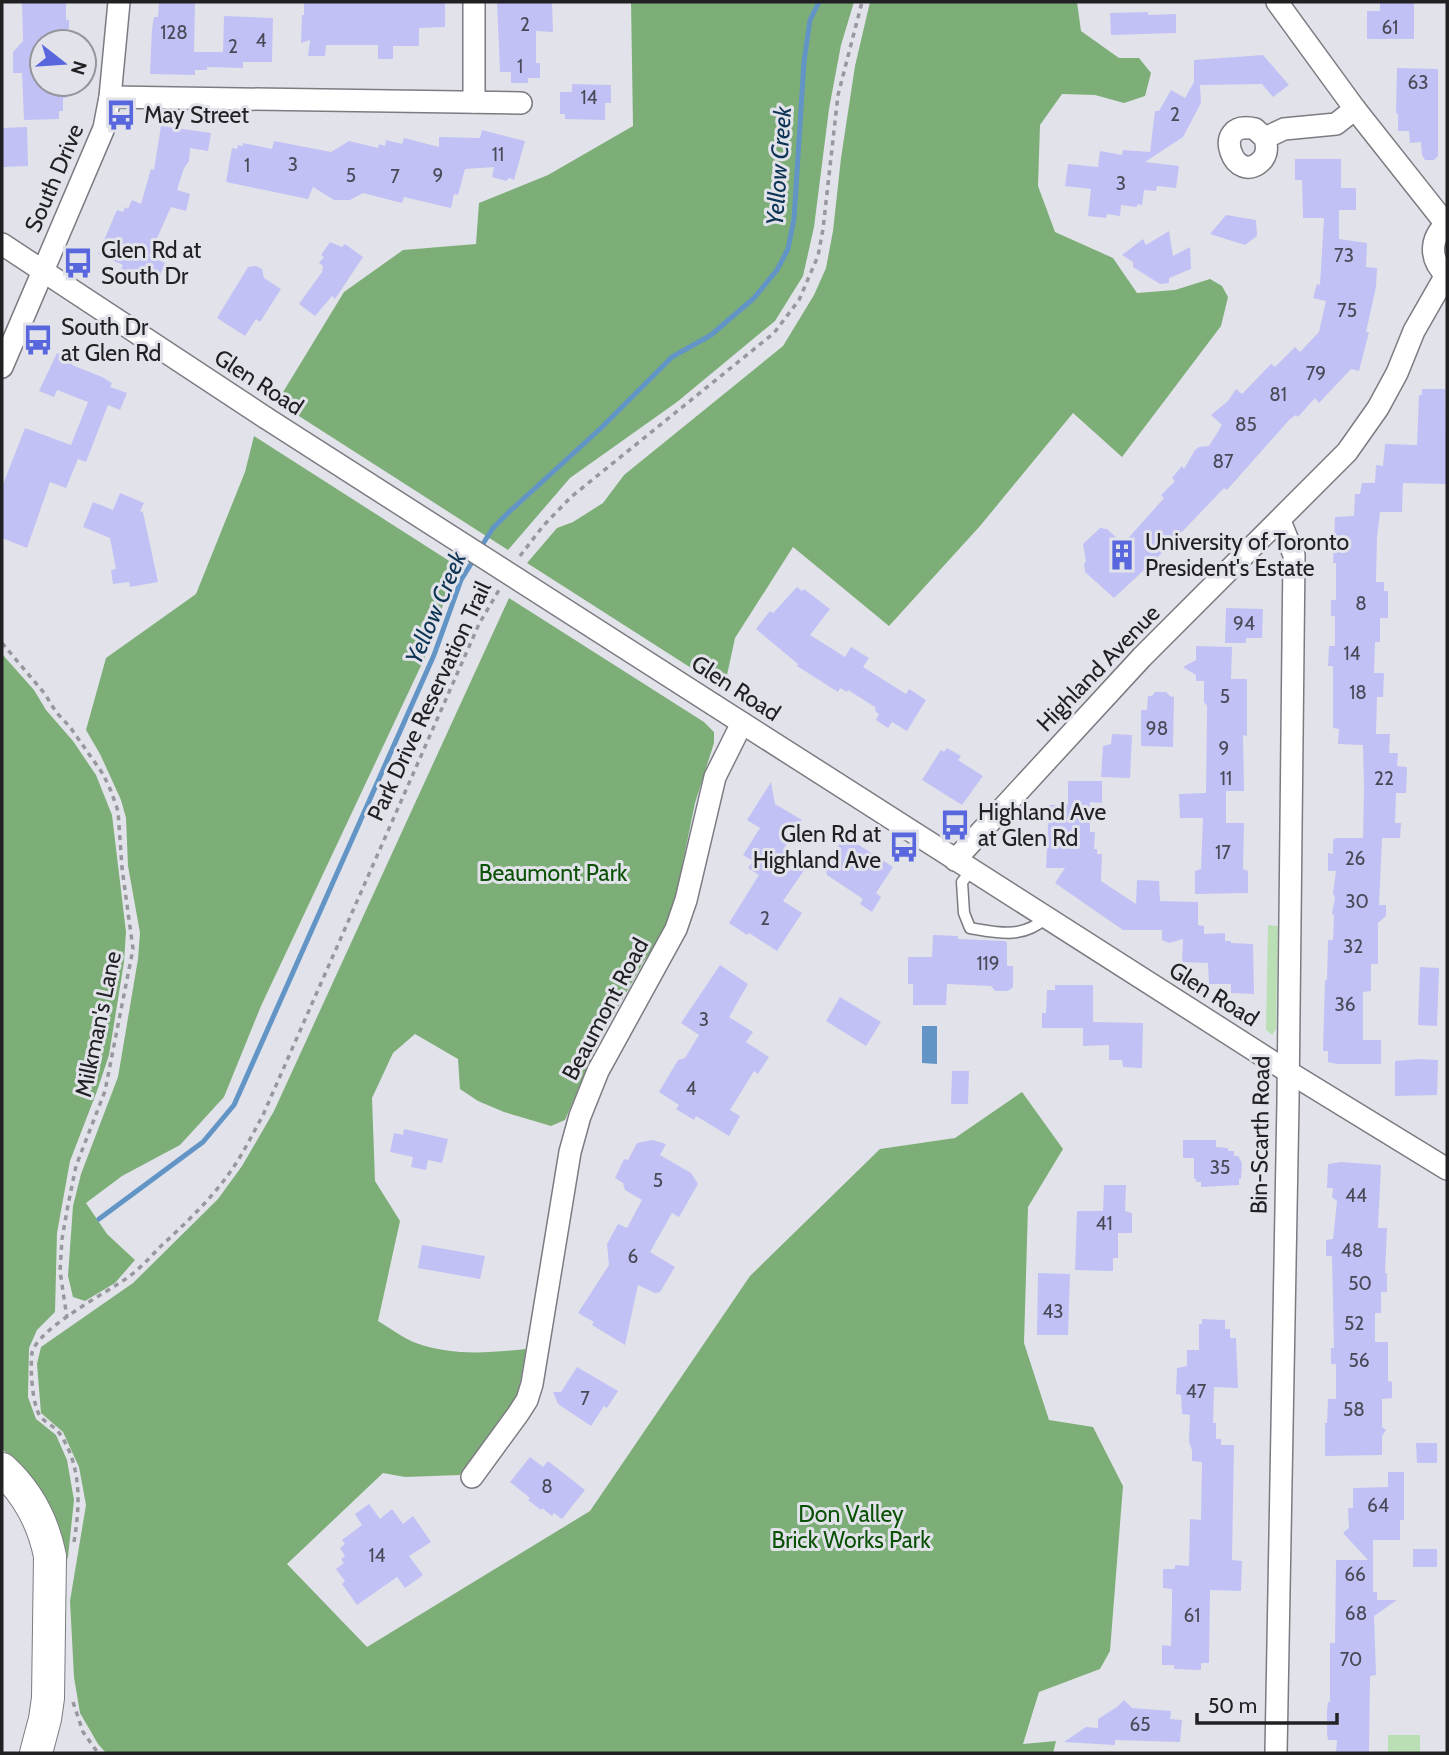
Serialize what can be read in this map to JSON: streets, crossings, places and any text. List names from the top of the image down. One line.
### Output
{"streets":{"street":["South Drive","Glen Road","Highland Avenue","Beaumont Road","Bin-Scarth Road"],"path":["Park Drive Reservation Trail","Milkman's Lane"]},"crossings":[["South Drive","Glen Road"],["Glen Road","Highland Avenue"],["Glen Road","Beaumont Road"],["Glen Road","Bin-Scarth Road"],["Highland Avenue","Bin-Scarth Road"],["Park Drive Reservation Trail","Milkman's Lane"]],"water":["Yellow Creek"],"parks":["Beaumont Park","Don Valley Brick Works Park"],"places":{"bus stop":["May Street","Glen Rd at South Dr","South Dr at Glen Rd","Highland Ave at Glen Rd","Glen Rd at Highland Ave"],"building":["University of Toronto President's Estate"]},"house_numbers":["2","61","128","4","2","1","63","14","2","11","3","1","5","9","7","3","73","75","79","81","85","87","8","94","14","18","5","98","9","11","22","17","26","30","2","32","119","36","3","4","35","5","44","41","48","6","50","43","52","56","47","7","58","8","64","14","66","68","61","70","65"],"scale_bar":"50 m","north":"right"}
